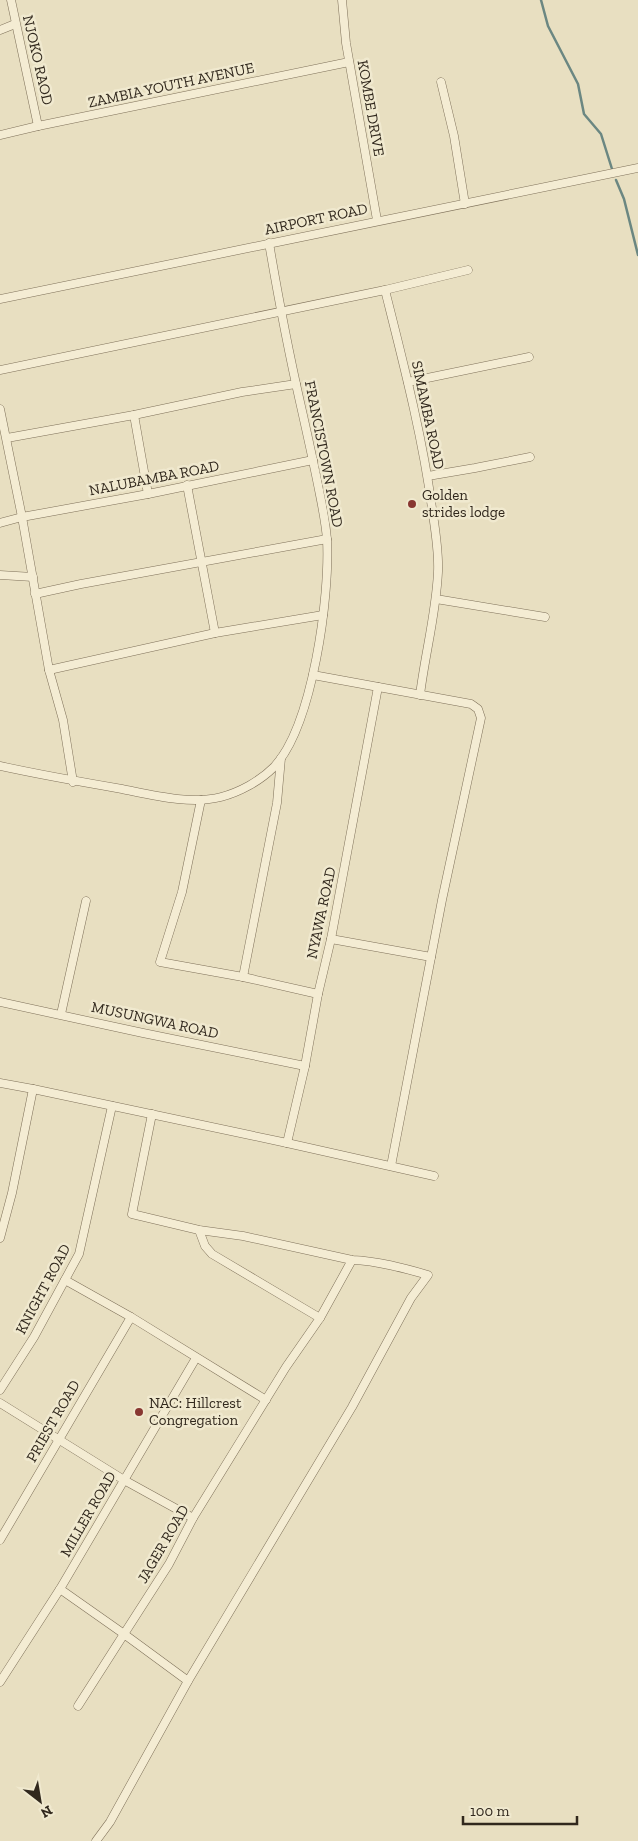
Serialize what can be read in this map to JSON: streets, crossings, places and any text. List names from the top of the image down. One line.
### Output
{"streets":{"street":["NJOKO RAOD","ZAMBIA YOUTH AVENUE","KOMBE DRIVE","AIRPORT ROAD","SIMAMBA ROAD","FRANCISTOWN ROAD","NALUBAMBA ROAD","NYAWA ROAD","MUSUNGWA ROAD","KNIGHT ROAD","PRIEST ROAD","MILLER ROAD","JAGER ROAD"]},"crossings":[["NJOKO RAOD","ZAMBIA YOUTH AVENUE"],["ZAMBIA YOUTH AVENUE","KOMBE DRIVE"],["KOMBE DRIVE","AIRPORT ROAD"],["AIRPORT ROAD","FRANCISTOWN ROAD"],["FRANCISTOWN ROAD","NALUBAMBA ROAD"],["NYAWA ROAD","MUSUNGWA ROAD"]],"places":["Golden strides lodge","NAC: Hillcrest Congregation"],"scale_bar":"100 m","north":"bottom right"}
